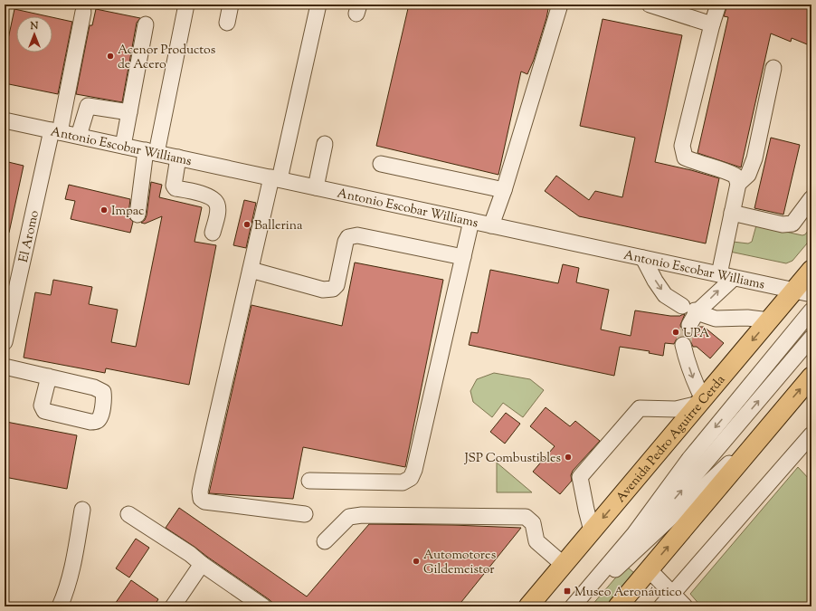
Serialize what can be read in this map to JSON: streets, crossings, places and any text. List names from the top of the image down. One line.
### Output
{"streets":{"main road":["Avenida Pedro Aguirre Cerda"],"street":["Antonio Escobar Williams","El Aromo"]},"crossings":[["Antonio Escobar Williams","El Aromo"],["Antonio Escobar Williams","Avenida Pedro Aguirre Cerda"]],"places":{"other":["Acenor Productos de Acero","Impac","Ballerina","UPA","JSP Combustibles","Automotores Gildemeistor"],"transit":["Museo Aeronáutico"]},"north":"top"}
